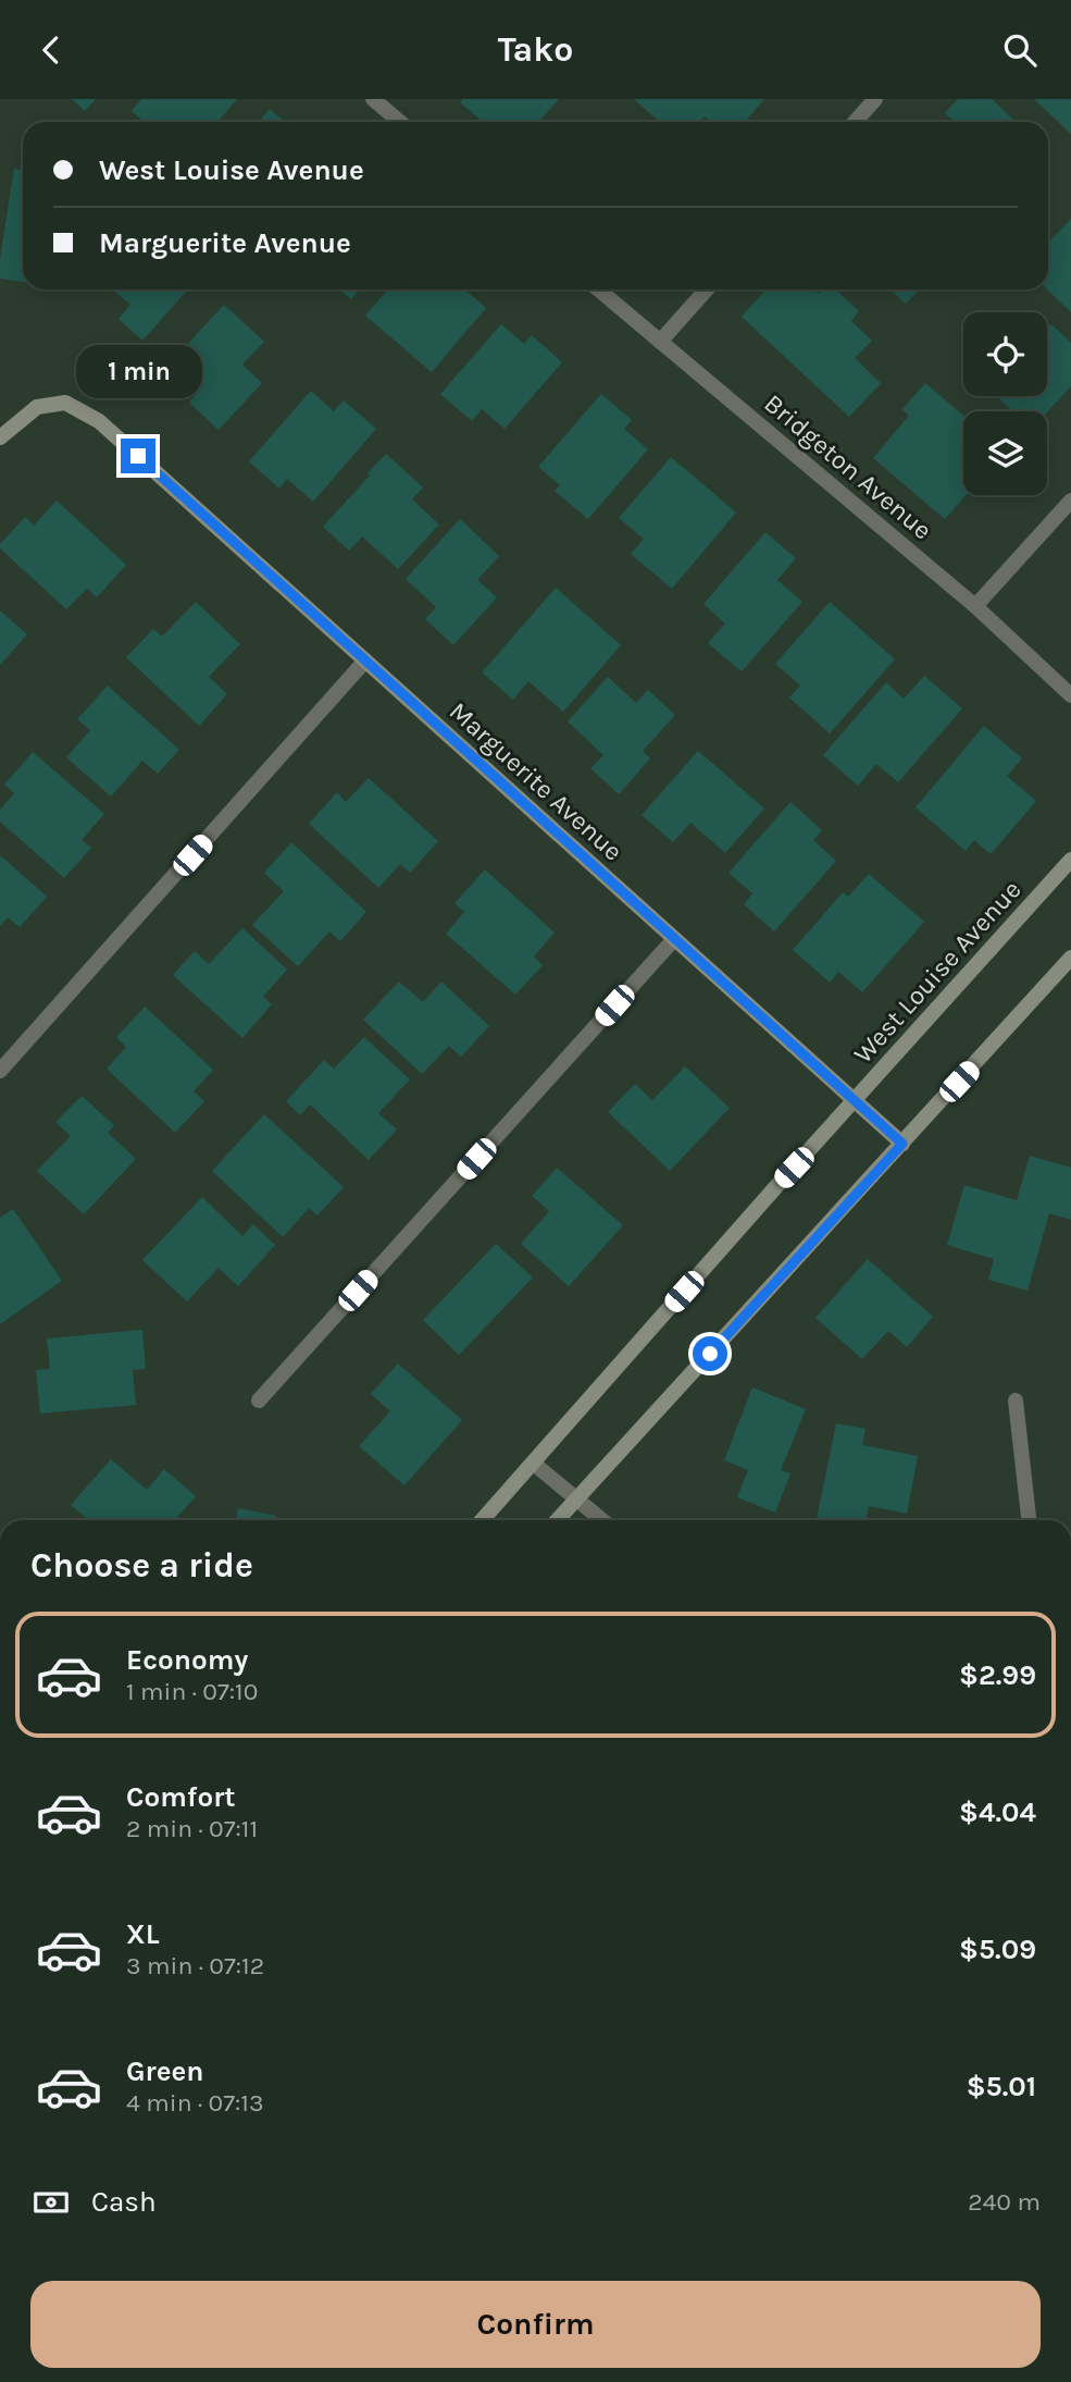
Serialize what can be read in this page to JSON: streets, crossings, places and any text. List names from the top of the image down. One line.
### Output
{"streets":{"main road":["Marguerite Avenue","West Louise Avenue"],"street":["Bridgeton Avenue"]},"crossings":[["Marguerite Avenue","West Louise Avenue"]],"page":{"header":"Tako","banner":["West Louise Avenue","Marguerite Avenue"],"bubble":"1 min","heading":"Choose a ride","list":[{"name":"Economy","note":"1 min · 07:10","value":"$2.99"},{"name":"Comfort","note":"2 min · 07:11","value":"$4.04"},{"name":"XL","note":"3 min · 07:12","value":"$5.09"},{"name":"Green","note":"4 min · 07:13","value":"$5.01"}],"pay":["Cash","240 m"],"buttons":"Confirm"}}
